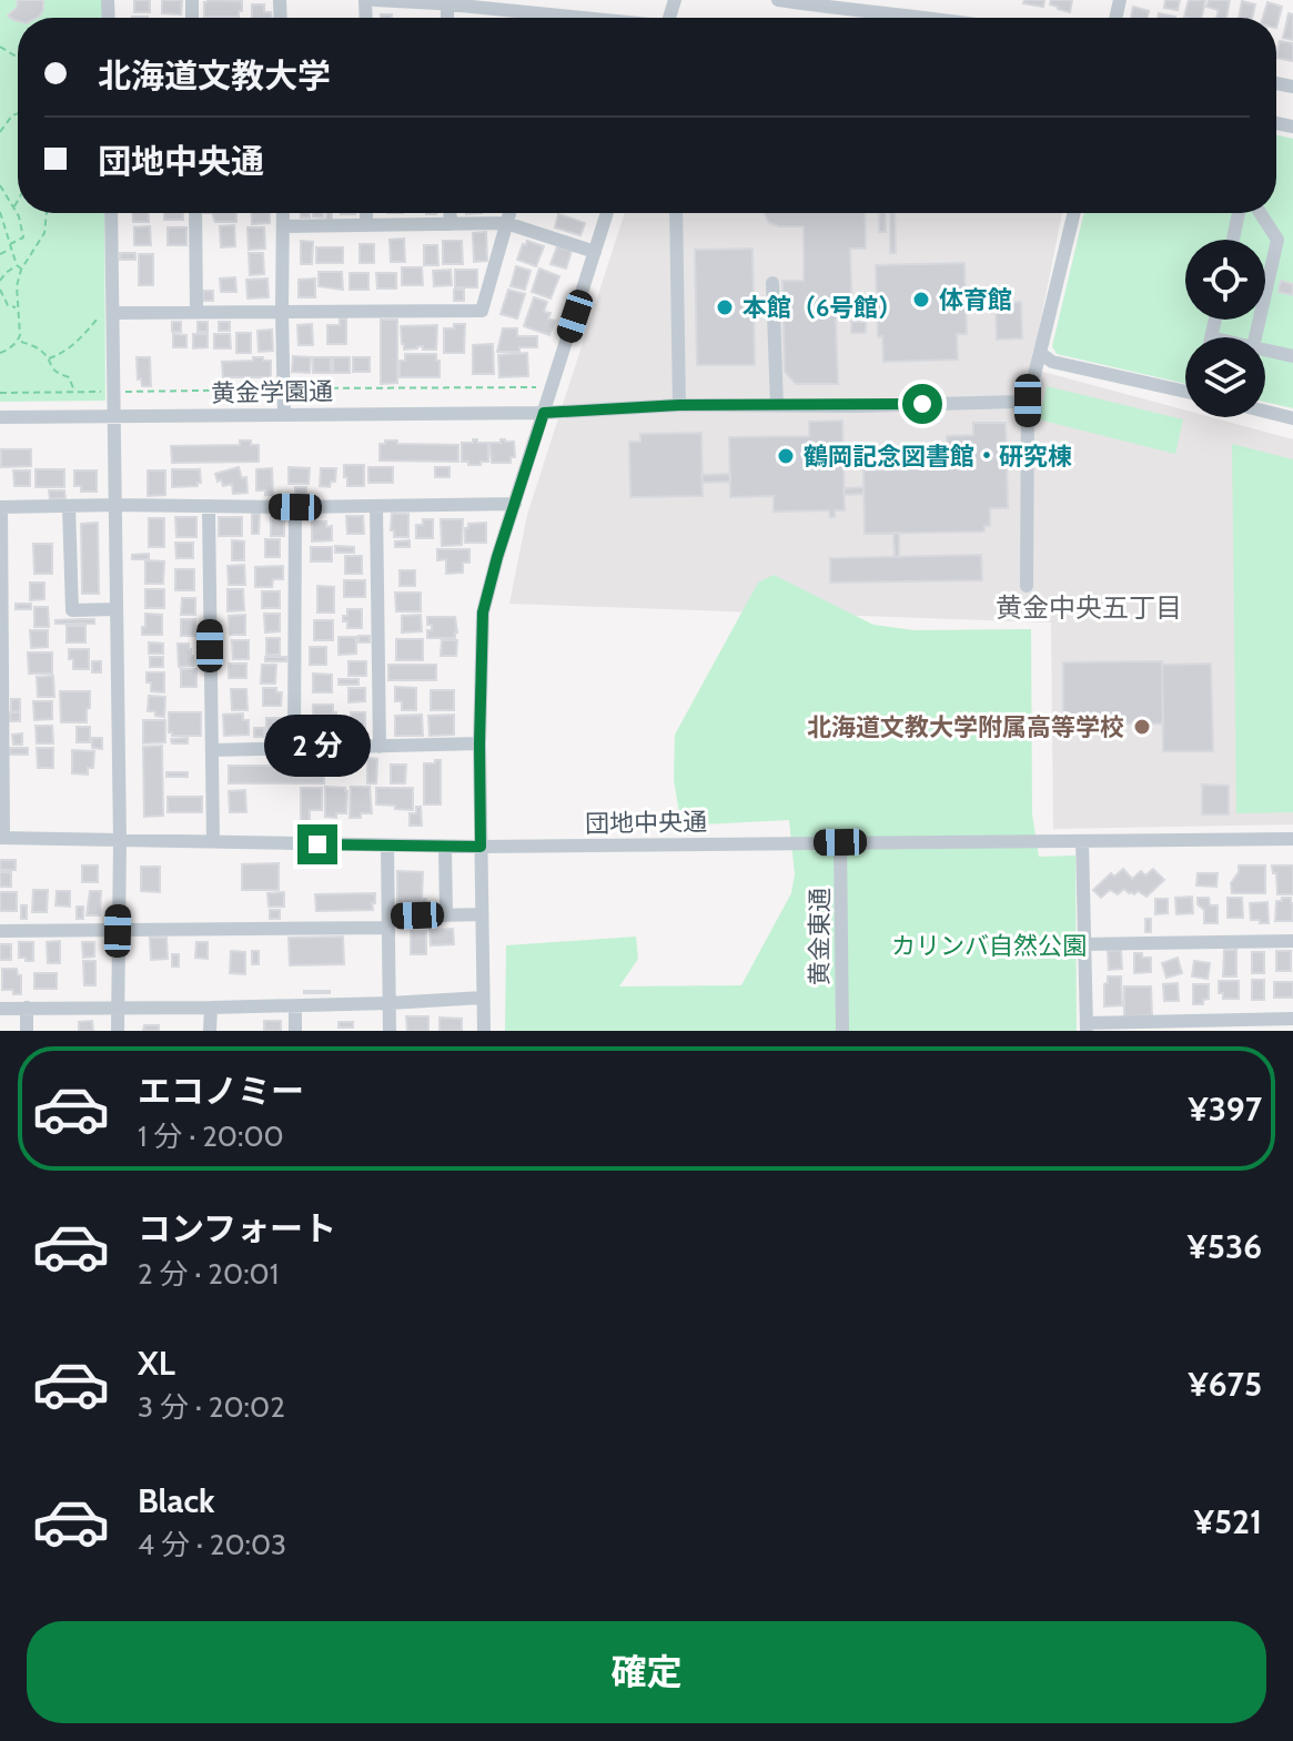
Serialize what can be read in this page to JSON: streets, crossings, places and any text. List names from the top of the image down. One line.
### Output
{"streets":{"street":["黄金学園通","団地中央通","黄金東通"]},"crossings":[["団地中央通","黄金東通"]],"districts":["黄金中央五丁目"],"parks":["カリンバ自然公園"],"places":["体育館","本館（6号館）","鶴岡記念図書館・研究棟","北海道文教大学附属高等学校"],"page":{"banner":["北海道文教大学","団地中央通"],"bubble":"2 分","list":[{"name":"エコノミー","note":"1 分 · 20:00","value":"¥397"},{"name":"コンフォート","note":"2 分 · 20:01","value":"¥536"},{"name":"XL","note":"3 分 · 20:02","value":"¥675"},{"name":"Black","note":"4 分 · 20:03","value":"¥521"}],"buttons":"確定"}}
